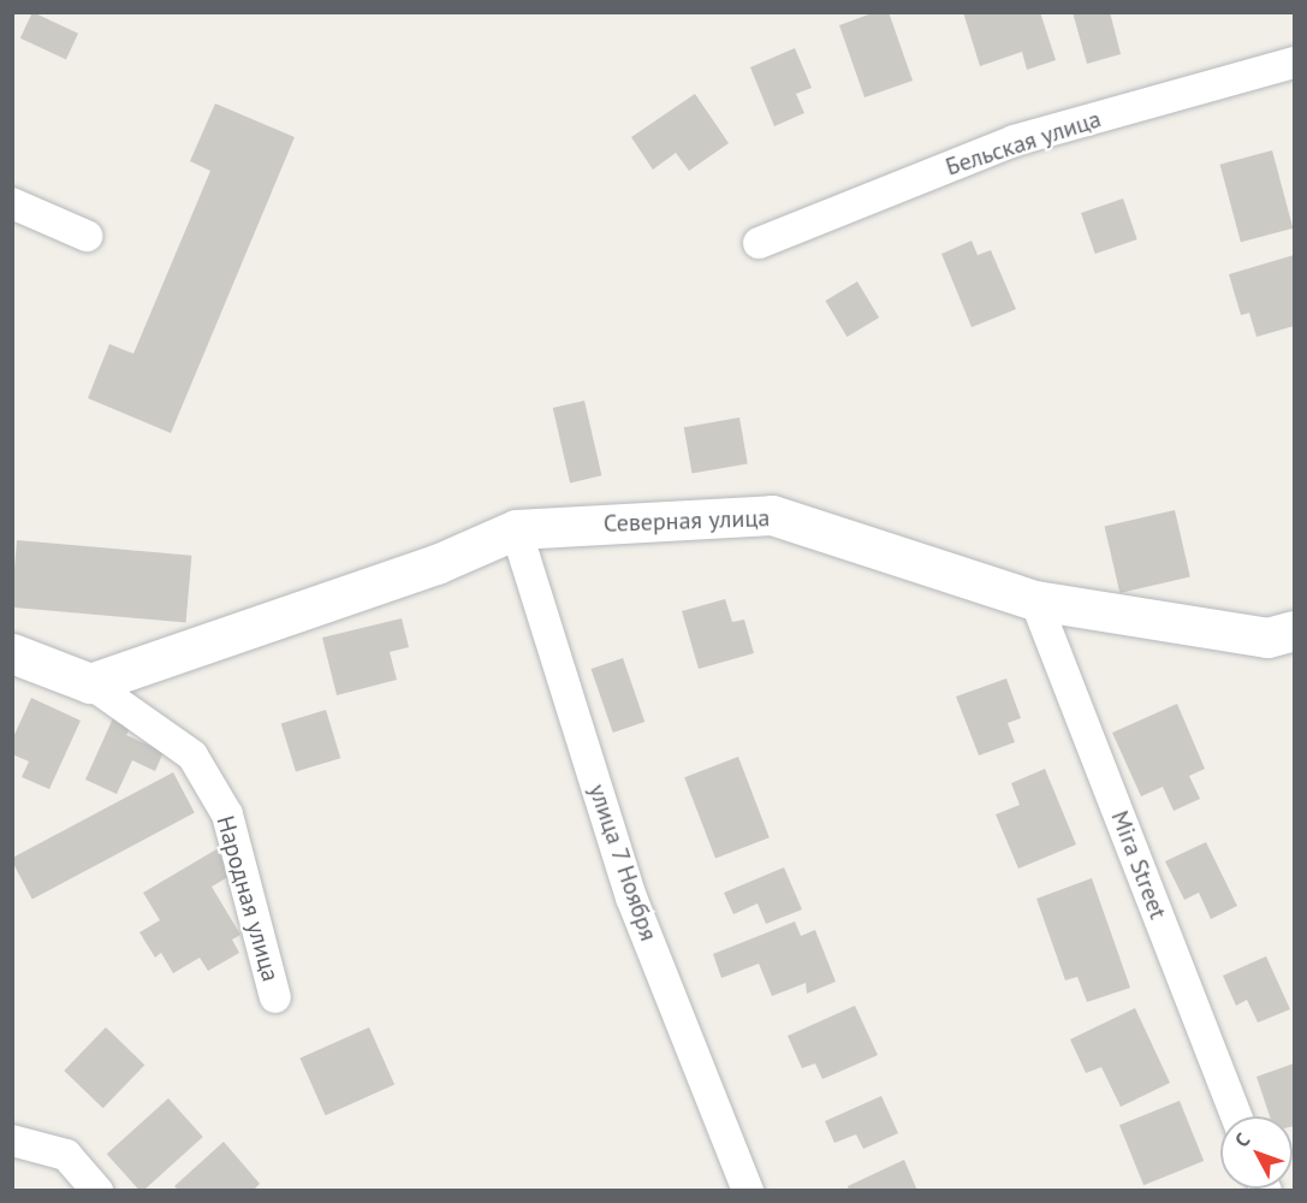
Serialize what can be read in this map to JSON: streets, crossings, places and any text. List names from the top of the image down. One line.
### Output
{"streets":{"street":["Бельская улица","Северная улица","улица 7 Ноября","Mira Street","Народная улица"]},"crossings":[["Северная улица","улица 7 Ноября"],["Северная улица","Mira Street"],["Северная улица","Народная улица"]],"north":"top left"}
